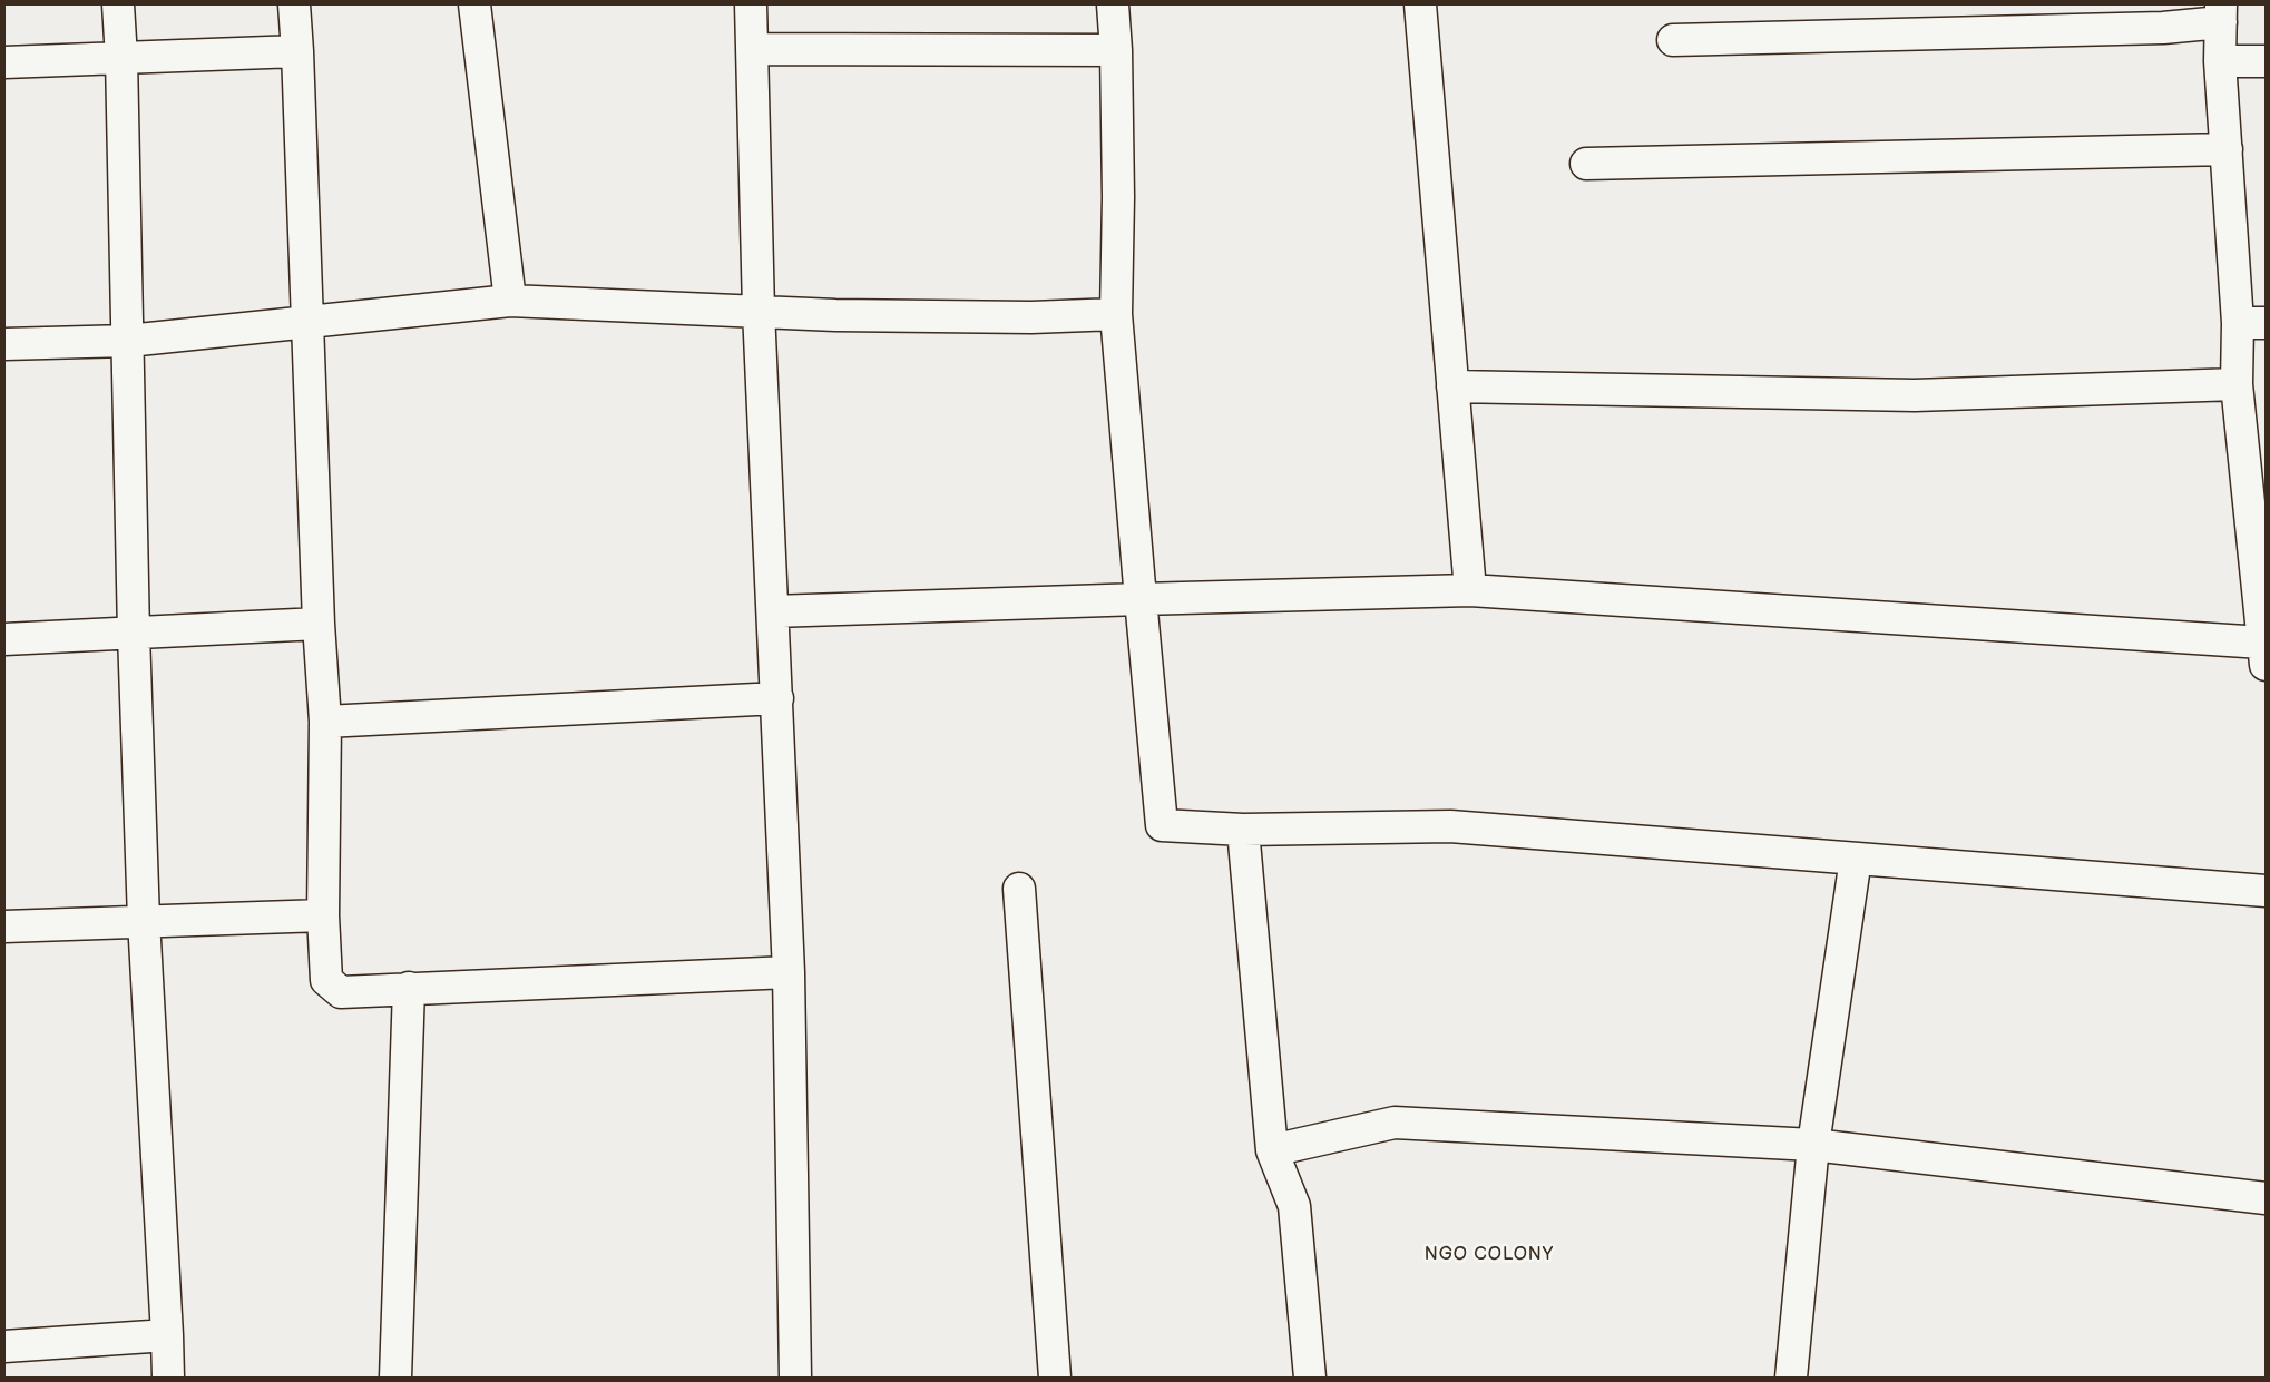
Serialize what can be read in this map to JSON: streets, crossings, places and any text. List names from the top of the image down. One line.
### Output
{"districts":["NGO COLONY"]}
